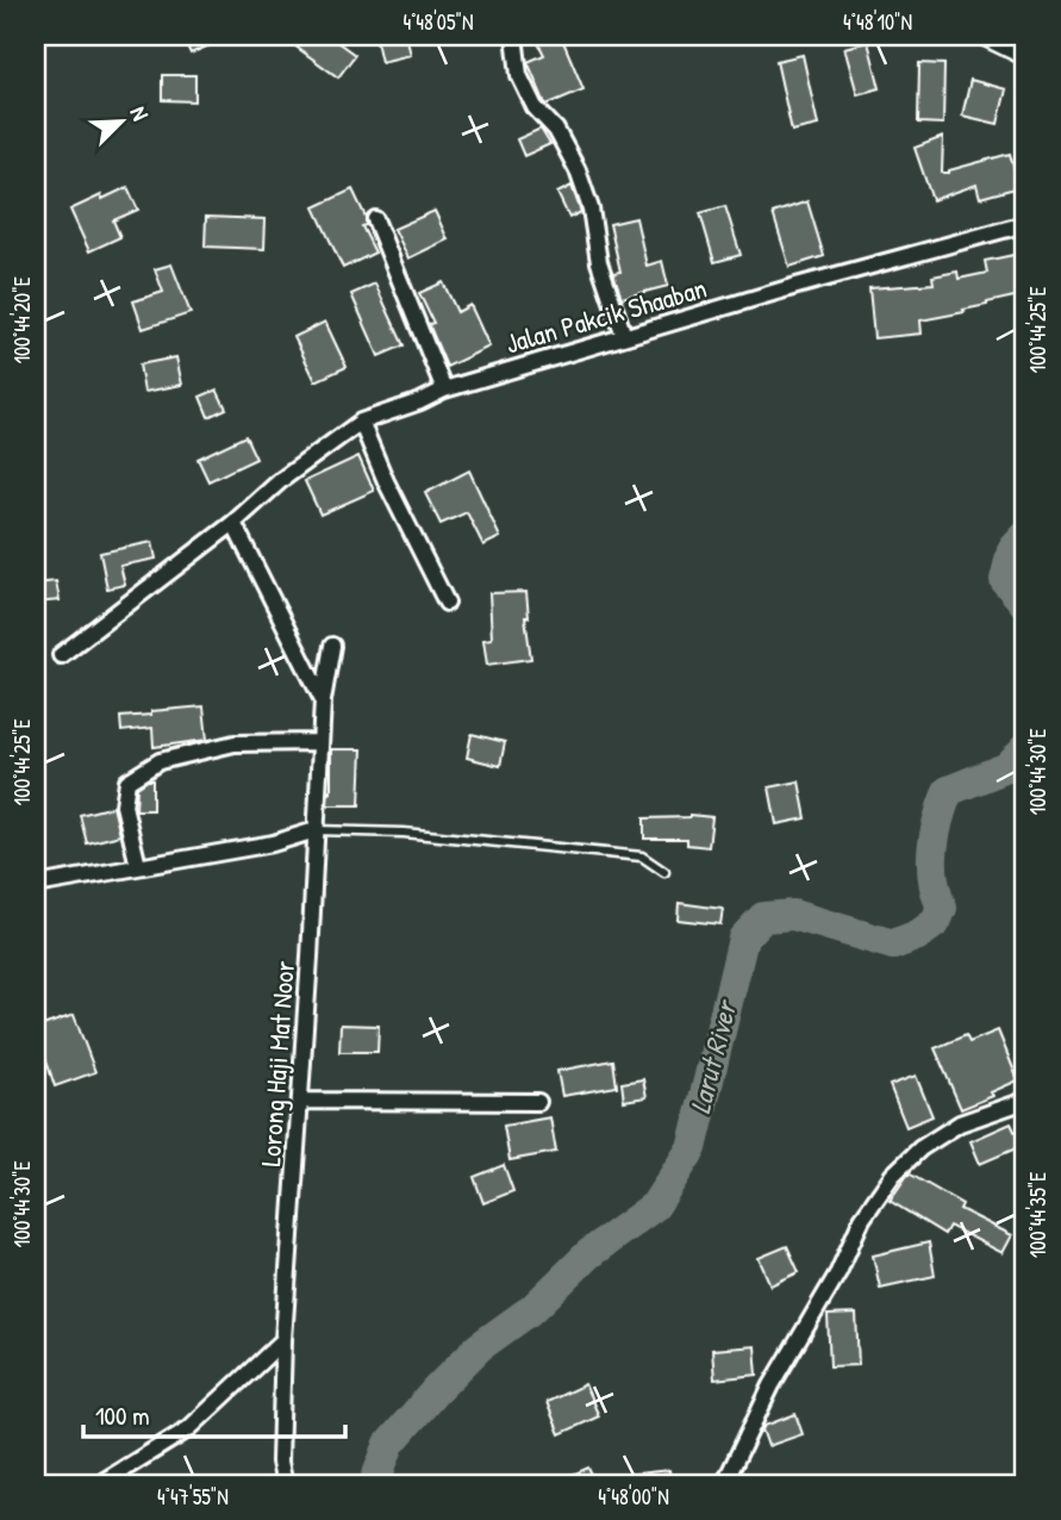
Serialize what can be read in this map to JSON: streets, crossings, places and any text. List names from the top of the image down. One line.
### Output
{"streets":{"street":["Jalan Pakcik Shaaban","Lorong Haji Mat Noor"]},"water":["Larut River"],"scale_bar":"100 m","north":"top right","coordinates":["4°48'05\"N","4°48'10\"N","100°44'20\"E","100°44'25\"E","100°44'30\"E","100°44'35\"E","4°47'55\"N","4°48'00\"N"]}
